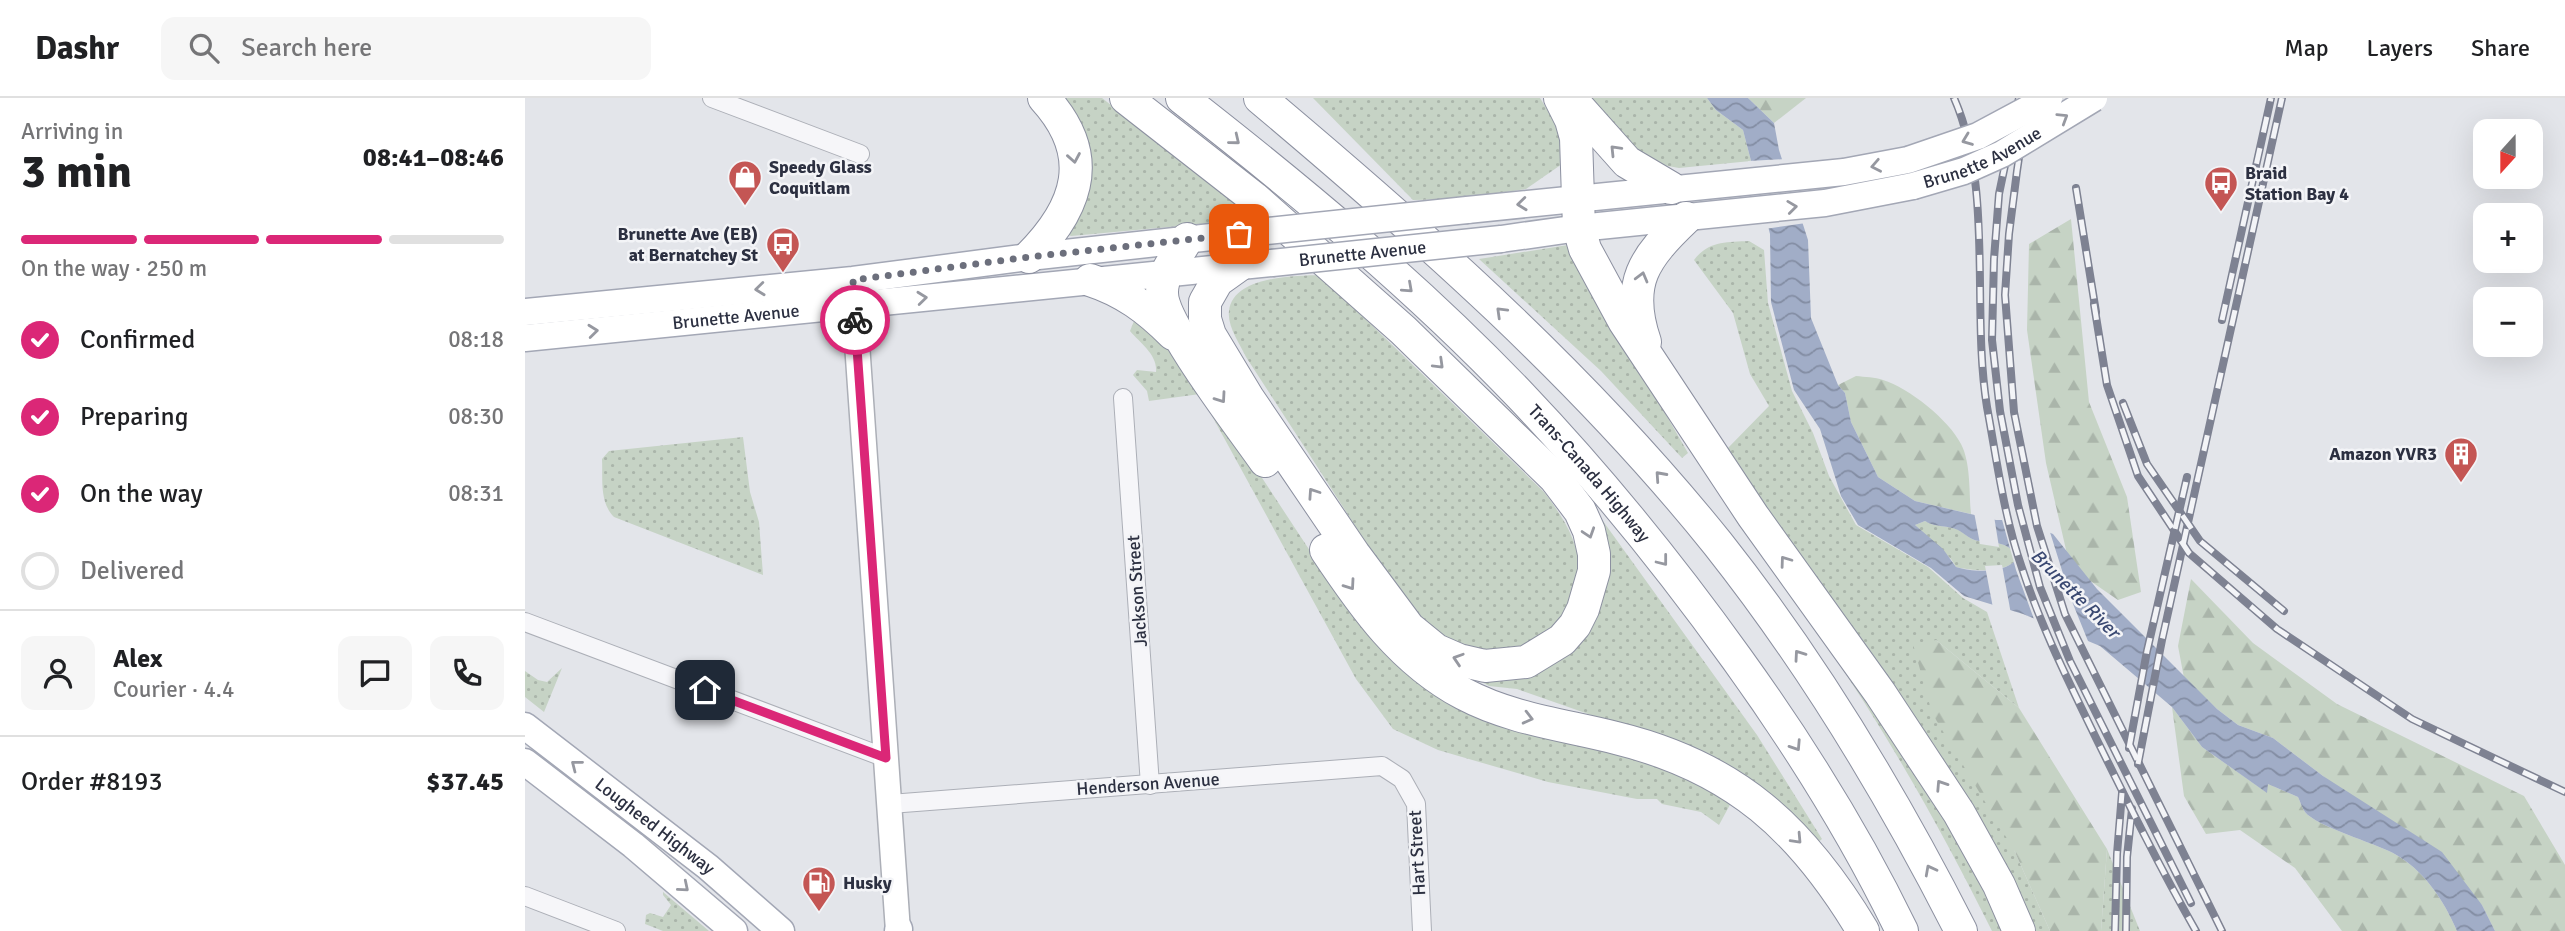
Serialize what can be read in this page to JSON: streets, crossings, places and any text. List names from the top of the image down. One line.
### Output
{"streets":{"highway":["Trans-Canada Highway"],"main road":["Brunette Avenue","Lougheed Highway"],"street":["Jackson Street","Henderson Avenue","Hart Street"]},"crossings":[["Jackson Street","Henderson Avenue"],["Henderson Avenue","Hart Street"]],"water":["Brunette River"],"places":{"shop":["Speedy Glass Coquitlam"],"bus stop":["Braid Station Bay 4","Brunette Ave (EB) at Bernatchey St"],"building":["Amazon YVR3"],"fuel station":["Husky"]},"north":"bottom","page":{"header":"Dashr","search":"Search here","nav":["Map","Layers","Share"],"heading":["3 min","Arriving in","08:41–08:46"],"panel":["Alex","Courier · 4.4","Order #8193","$37.45"],"map_buttons":["+","−"],"bar":"On the way · 250 m","list":[["Confirmed","08:18"],["Preparing","08:30"],["On the way","08:31"],"Delivered"]}}
